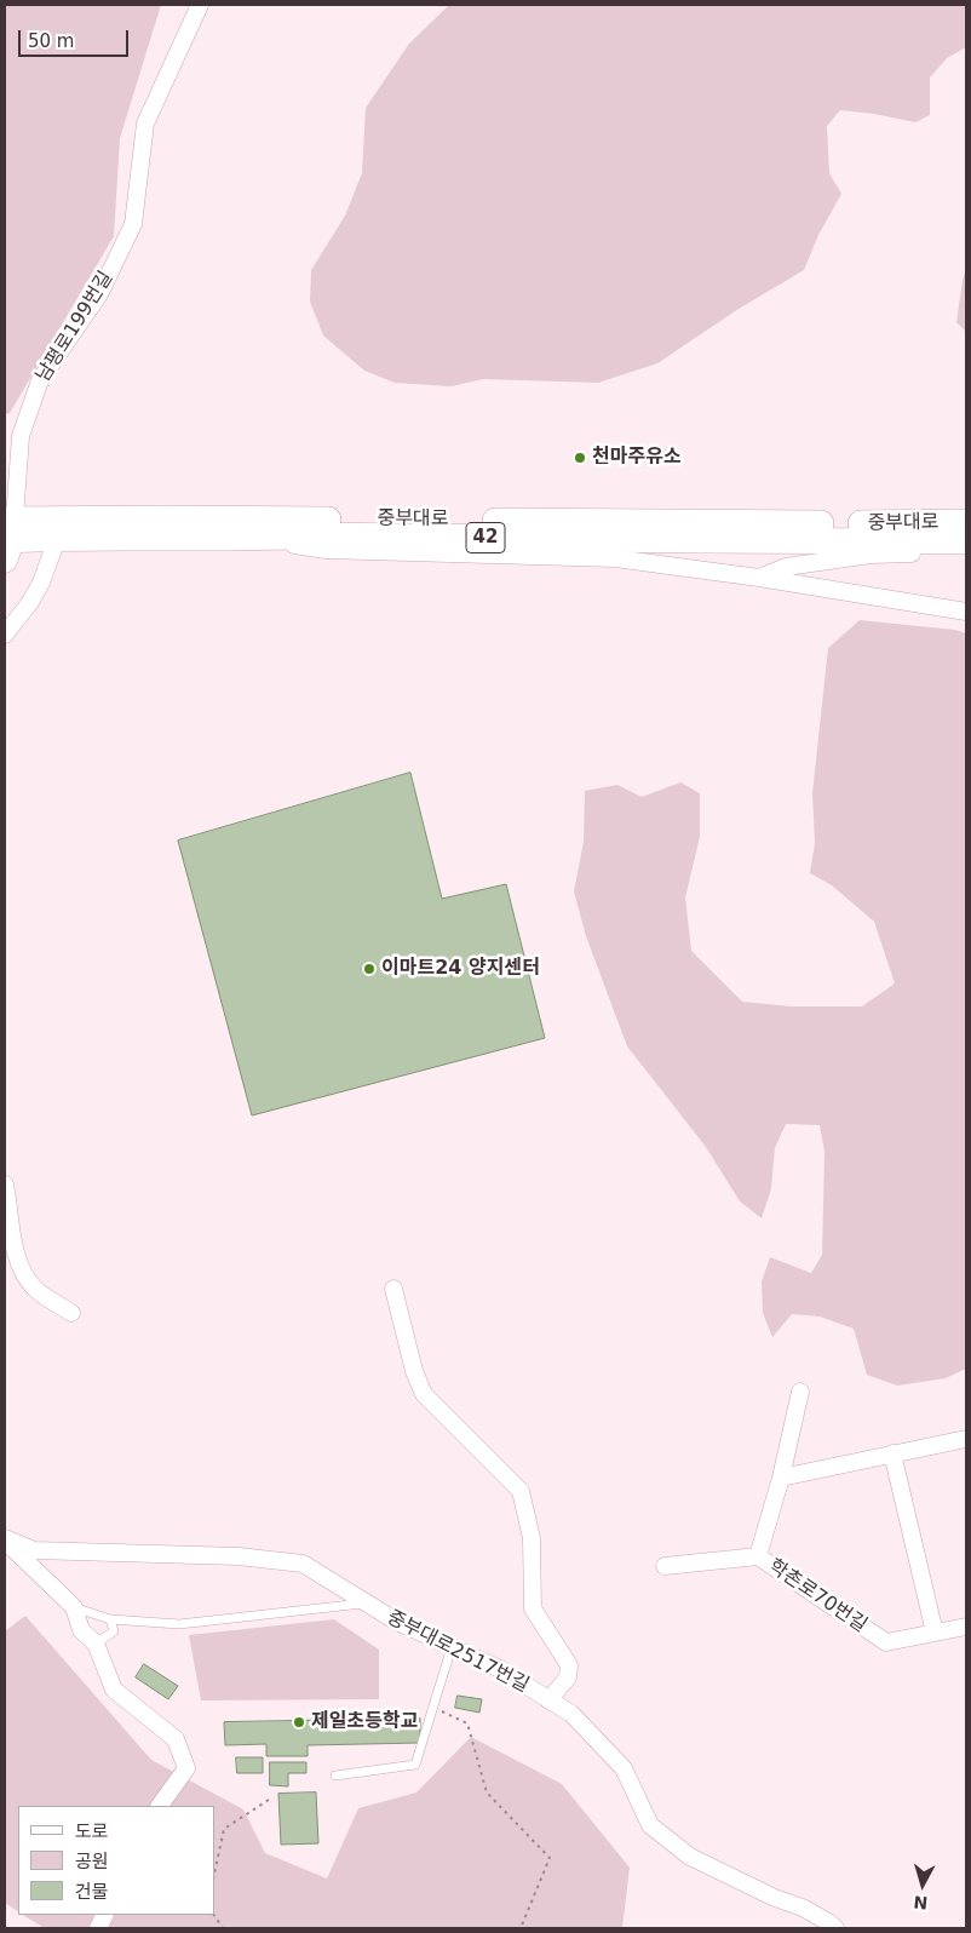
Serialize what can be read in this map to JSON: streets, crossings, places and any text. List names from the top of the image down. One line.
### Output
{"streets":{"main road":["중부대로","42"],"street":["남평로199번길","학촌로70번길","중부대로2517번길"]},"crossings":[["남평로199번길","중부대로"]],"places":["천마주유소","이마트24 양지센터","제일초등학교"],"legend":["도로","공원","건물"],"scale_bar":"50 m","north":"bottom"}
